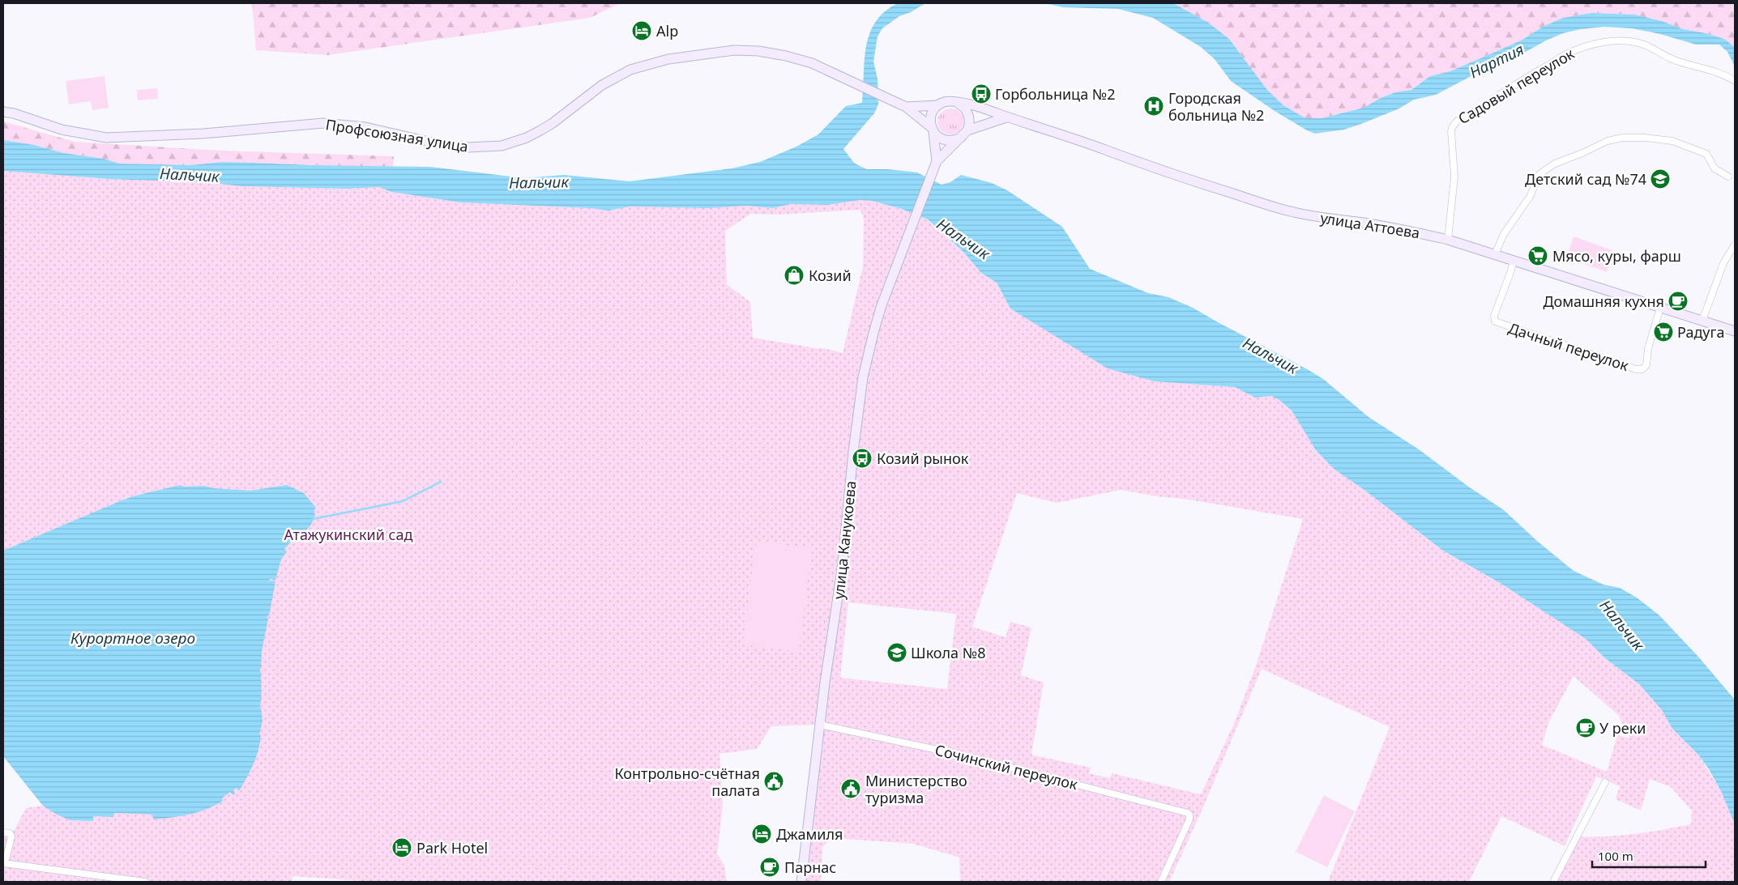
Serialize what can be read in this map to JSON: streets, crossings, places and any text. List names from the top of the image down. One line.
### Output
{"streets":{"street":["Садовый переулок","Профсоюзная улица","улица Аттоева","Дачный переулок","улица Канукоева","Сочинский переулок"]},"crossings":[["Садовый переулок","улица Аттоева"],["улица Аттоева","Дачный переулок"],["улица Канукоева","Сочинский переулок"]],"water":["Нартия","Нальчик","Курортное озеро"],"parks":["Атажукинский сад"],"places":{"hotel":["Alp","Джамиля","Park Hotel"],"bus stop":["Горбольница №2","Козий рынок"],"hospital":["Городская больница №2"],"school or university":["Детский сад №74","Школа №8"],"supermarket":["Мясо, куры, фарш","Радуга"],"shop":["Козий"],"cafe":["Домашняя кухня","У реки","Парнас"],"public building":["Контрольно-счётная палата","Министерство туризма"]},"scale_bar":"100 m"}
